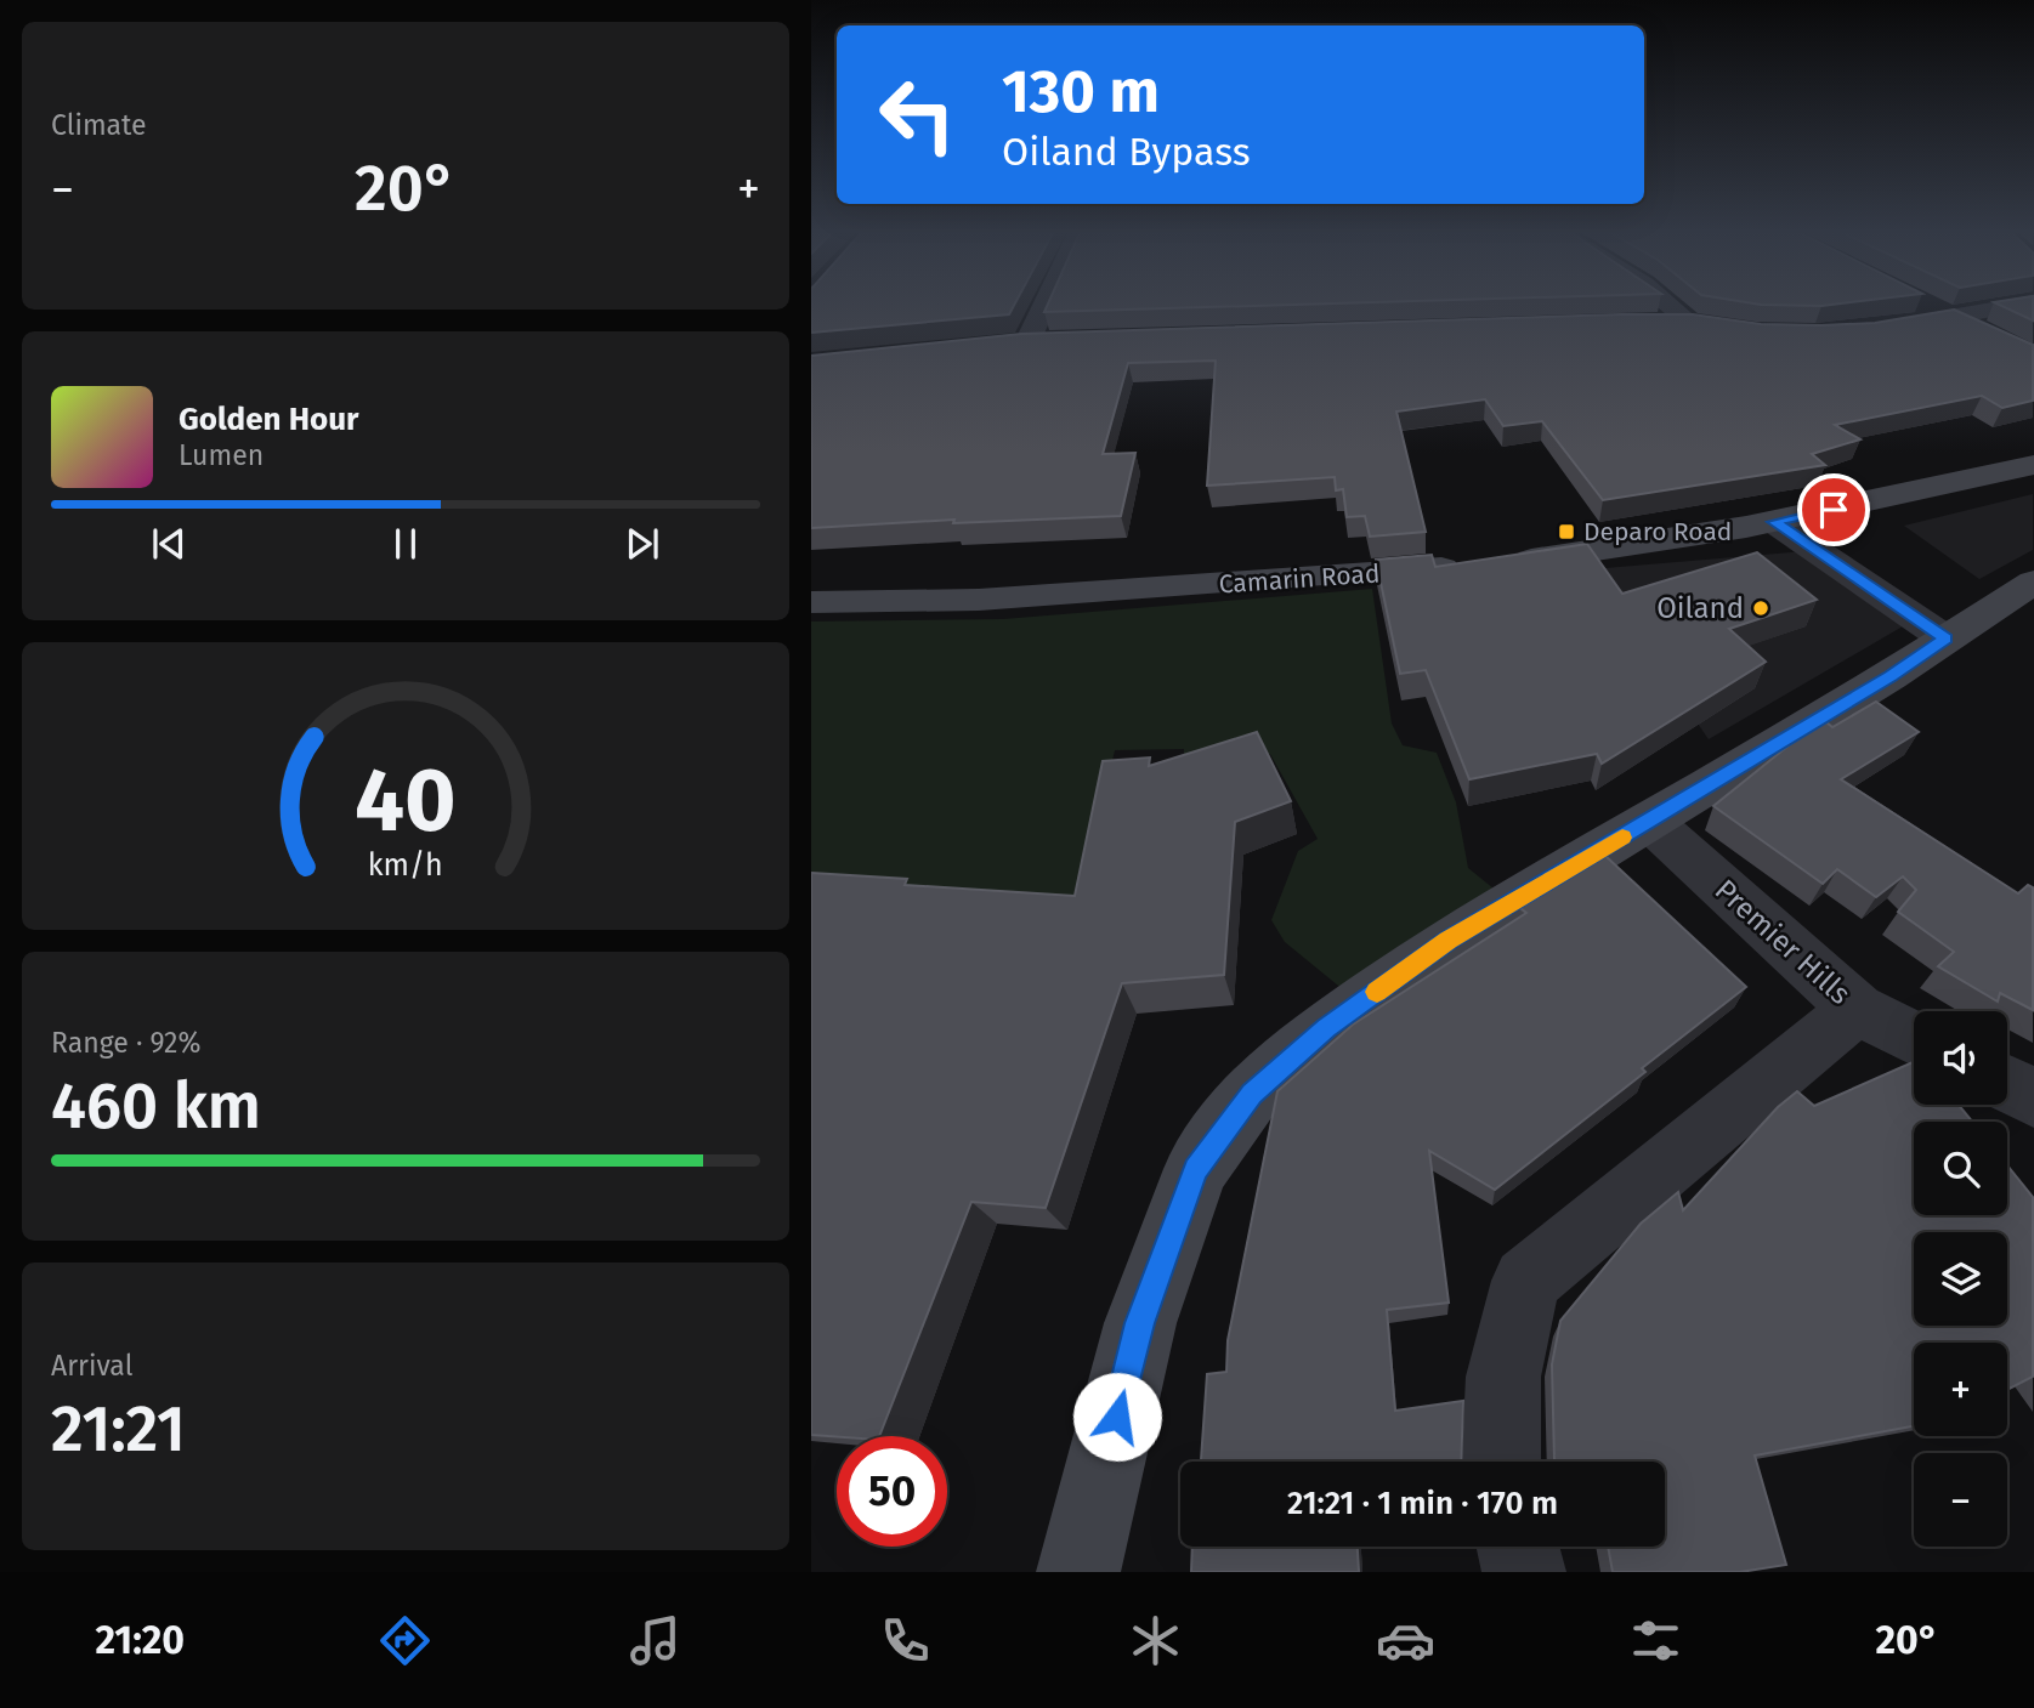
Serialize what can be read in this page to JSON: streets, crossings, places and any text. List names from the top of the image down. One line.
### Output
{"streets":{"main road":["Camarin Road"],"street":["Premier Hills"]},"places":{"transit":["Deparo Road"],"other":["Oiland"]},"page":{"tile":["Climate",["Range · 92%","460 km"],["Arrival","21:21"]],"turn":["130 m","Oiland Bypass"],"heat":["−","20°","+"],"song":["Golden Hour","Lumen"],"map_buttons":["+","−"],"limit":"50","trip":"21:21 · 1 min · 170 m","tabs":["21:20","20°"],"gauge":["40","km/h"]}}
